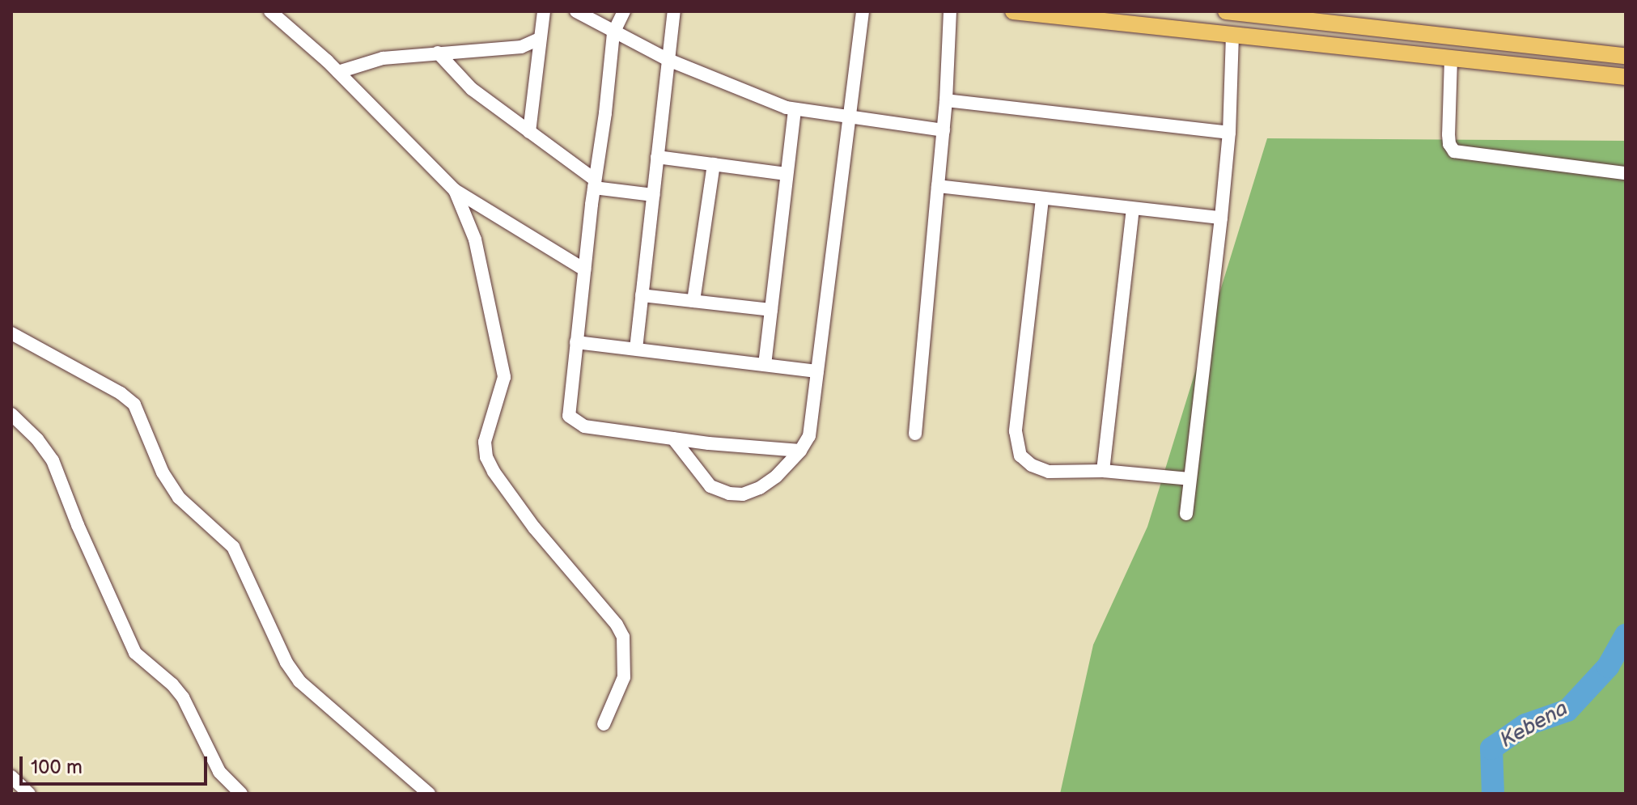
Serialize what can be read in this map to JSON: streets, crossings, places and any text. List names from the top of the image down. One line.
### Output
{"water":["Kebena"],"scale_bar":"100 m"}
